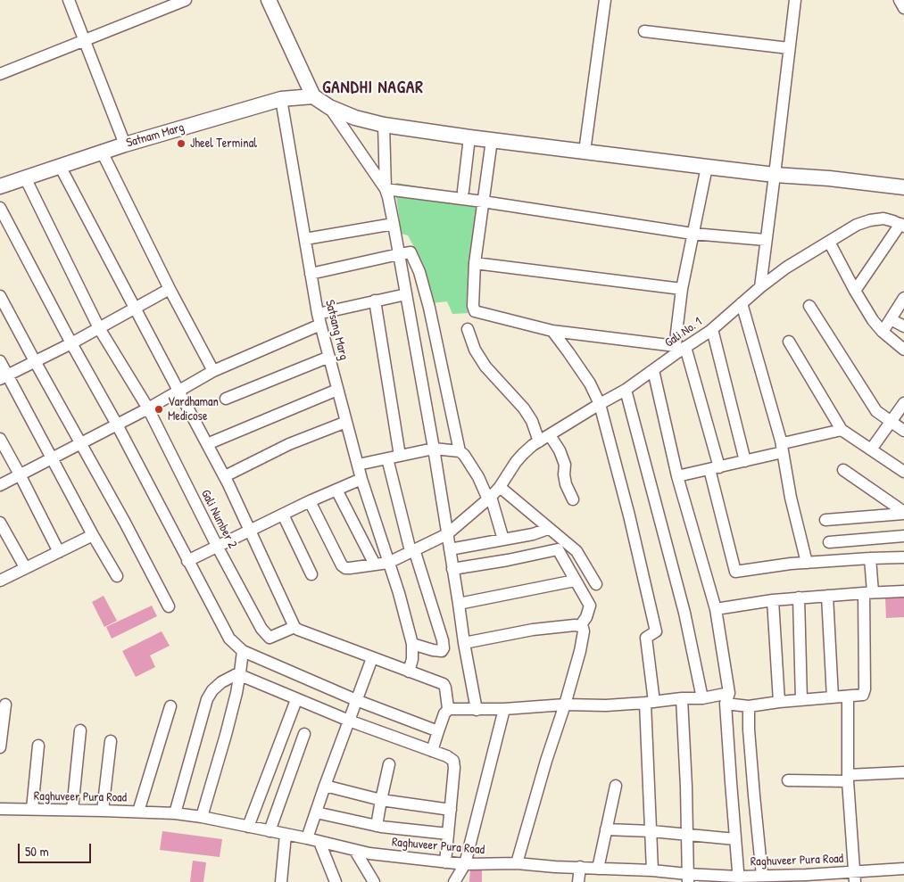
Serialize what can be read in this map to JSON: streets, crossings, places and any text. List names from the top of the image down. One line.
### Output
{"streets":{"street":["Satnam Marg","Satsang Marg","Gali No. 1","Gali Number 2","Raghuveer Pura Road"]},"crossings":[["Satnam Marg","Satsang Marg"],["Satnam Marg","Gali Number 2"],["Satsang Marg","Gali No. 1"]],"districts":["GANDHI NAGAR"],"places":["Jheel Terminal","Vardhaman Medicose"],"scale_bar":"50 m"}
